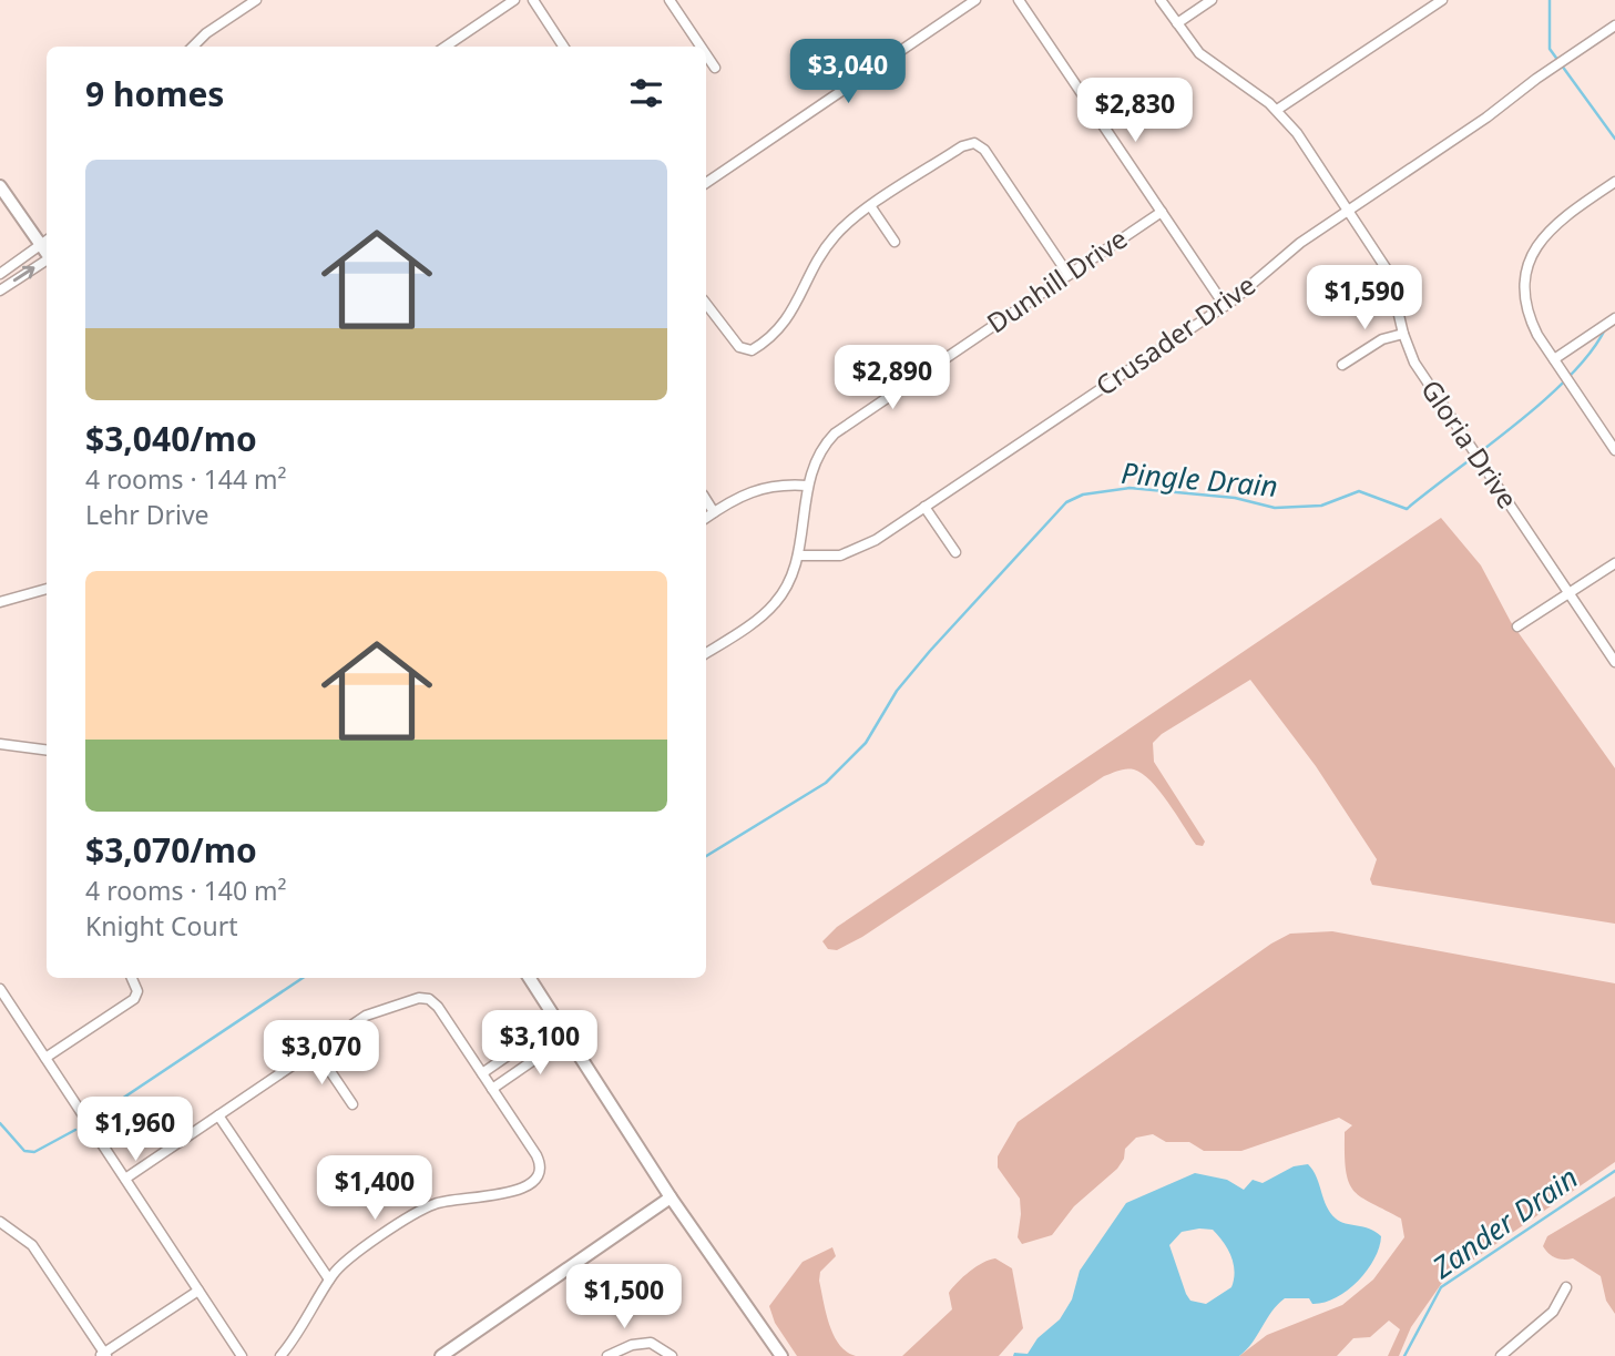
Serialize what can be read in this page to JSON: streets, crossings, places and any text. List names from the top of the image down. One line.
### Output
{"streets":{"street":["Dunhill Drive","Crusader Drive","Gloria Drive"]},"crossings":[["Dunhill Drive","Crusader Drive"],["Crusader Drive","Gloria Drive"]],"water":["Pingle Drain","Zander Drain"],"page":{"price":["$3,040","$2,830","$1,590","$2,890","$3,100","$3,070","$1,960","$1,400","$1,500"],"heading":"9 homes","list":[{"name":"$3,040/mo","note":"4 rooms · 144 m² · Lehr Drive"},{"name":"$3,070/mo","note":"4 rooms · 140 m² · Knight Court"}]}}
